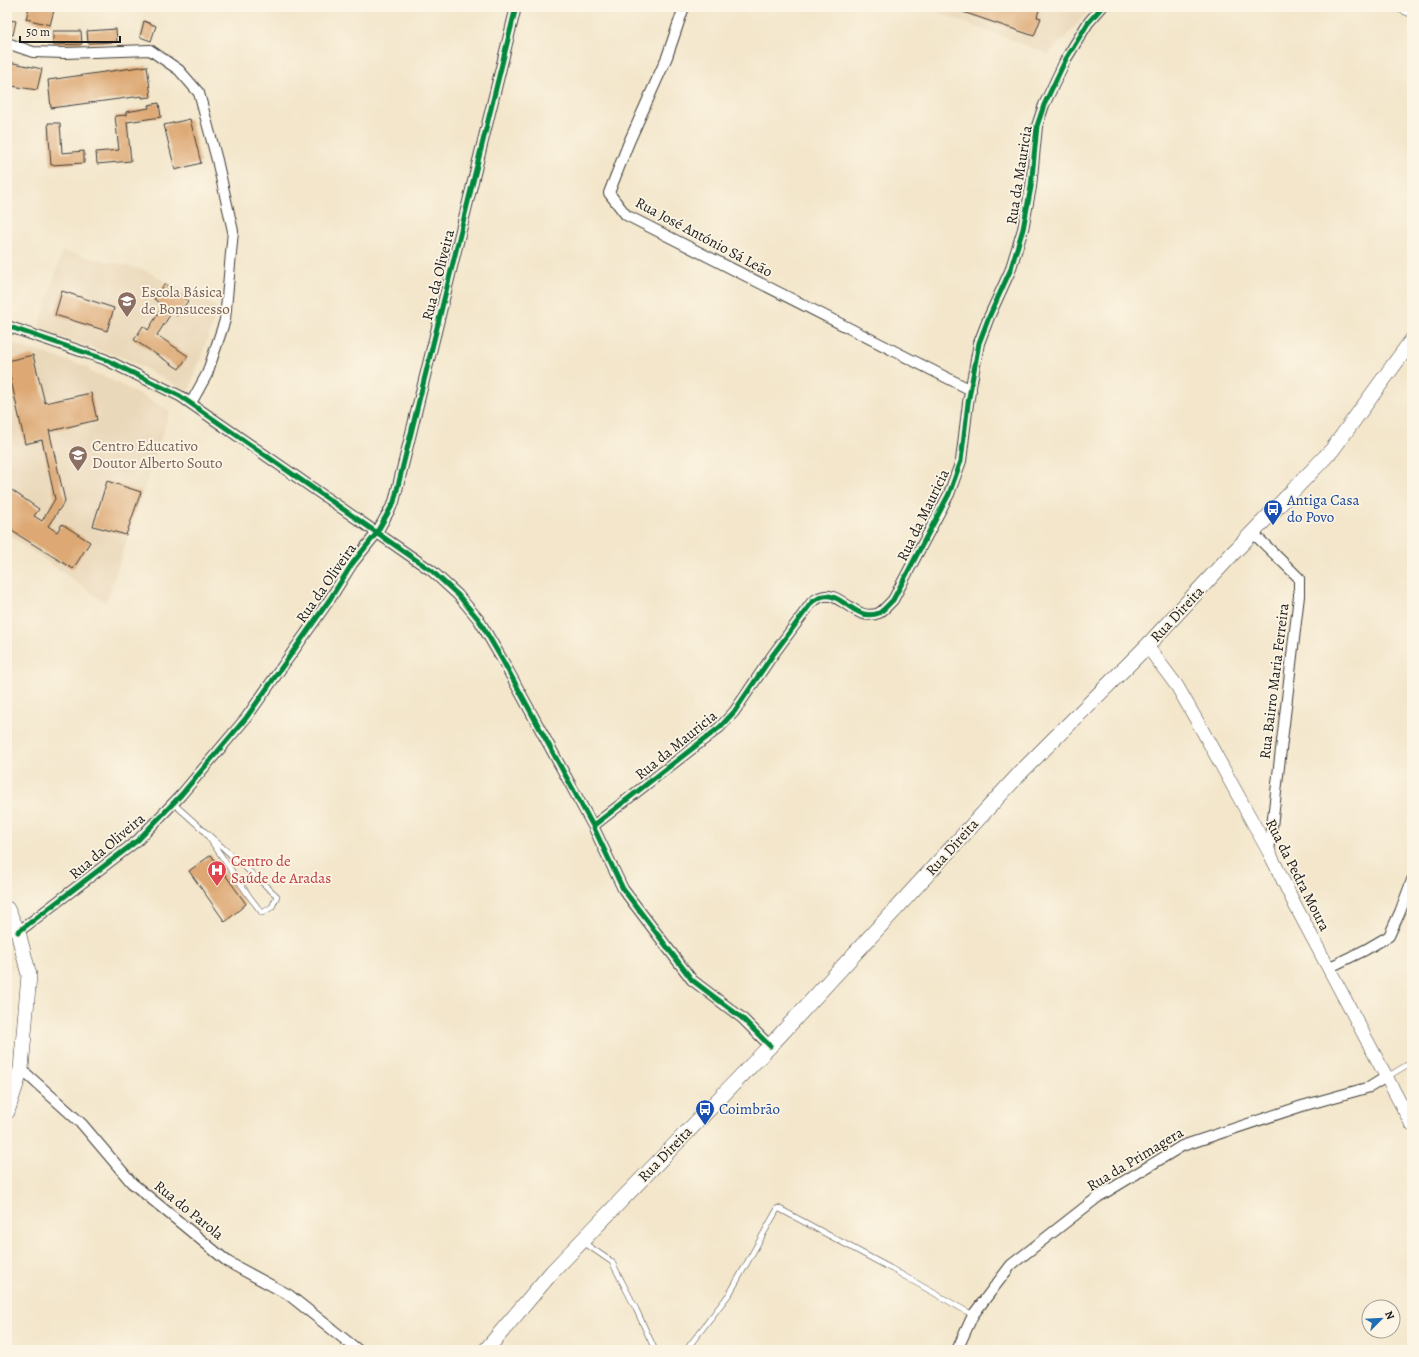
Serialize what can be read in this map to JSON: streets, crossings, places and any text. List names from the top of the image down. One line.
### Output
{"streets":{"main road":["Rua Direita"],"street":["Rua da Mauricia","Rua José António Sá Leão","Rua da Oliveira","Rua Bairro Maria Ferreira","Rua da Pedra Moura","Rua da Primagera","Rua do Parola"]},"crossings":[["Rua da Mauricia","Rua José António Sá Leão"],["Rua Direita","Rua Bairro Maria Ferreira"],["Rua Direita","Rua da Pedra Moura"],["Rua Bairro Maria Ferreira","Rua da Pedra Moura"],["Rua da Pedra Moura","Rua da Primagera"]],"places":{"school or university":["Escola Básica de Bonsucesso","Centro Educativo Doutor Alberto Souto"],"bus stop":["Antiga Casa do Povo","Coimbrão"],"hospital":["Centro de Saúde de Aradas"]},"scale_bar":"50 m","north":"top right"}
